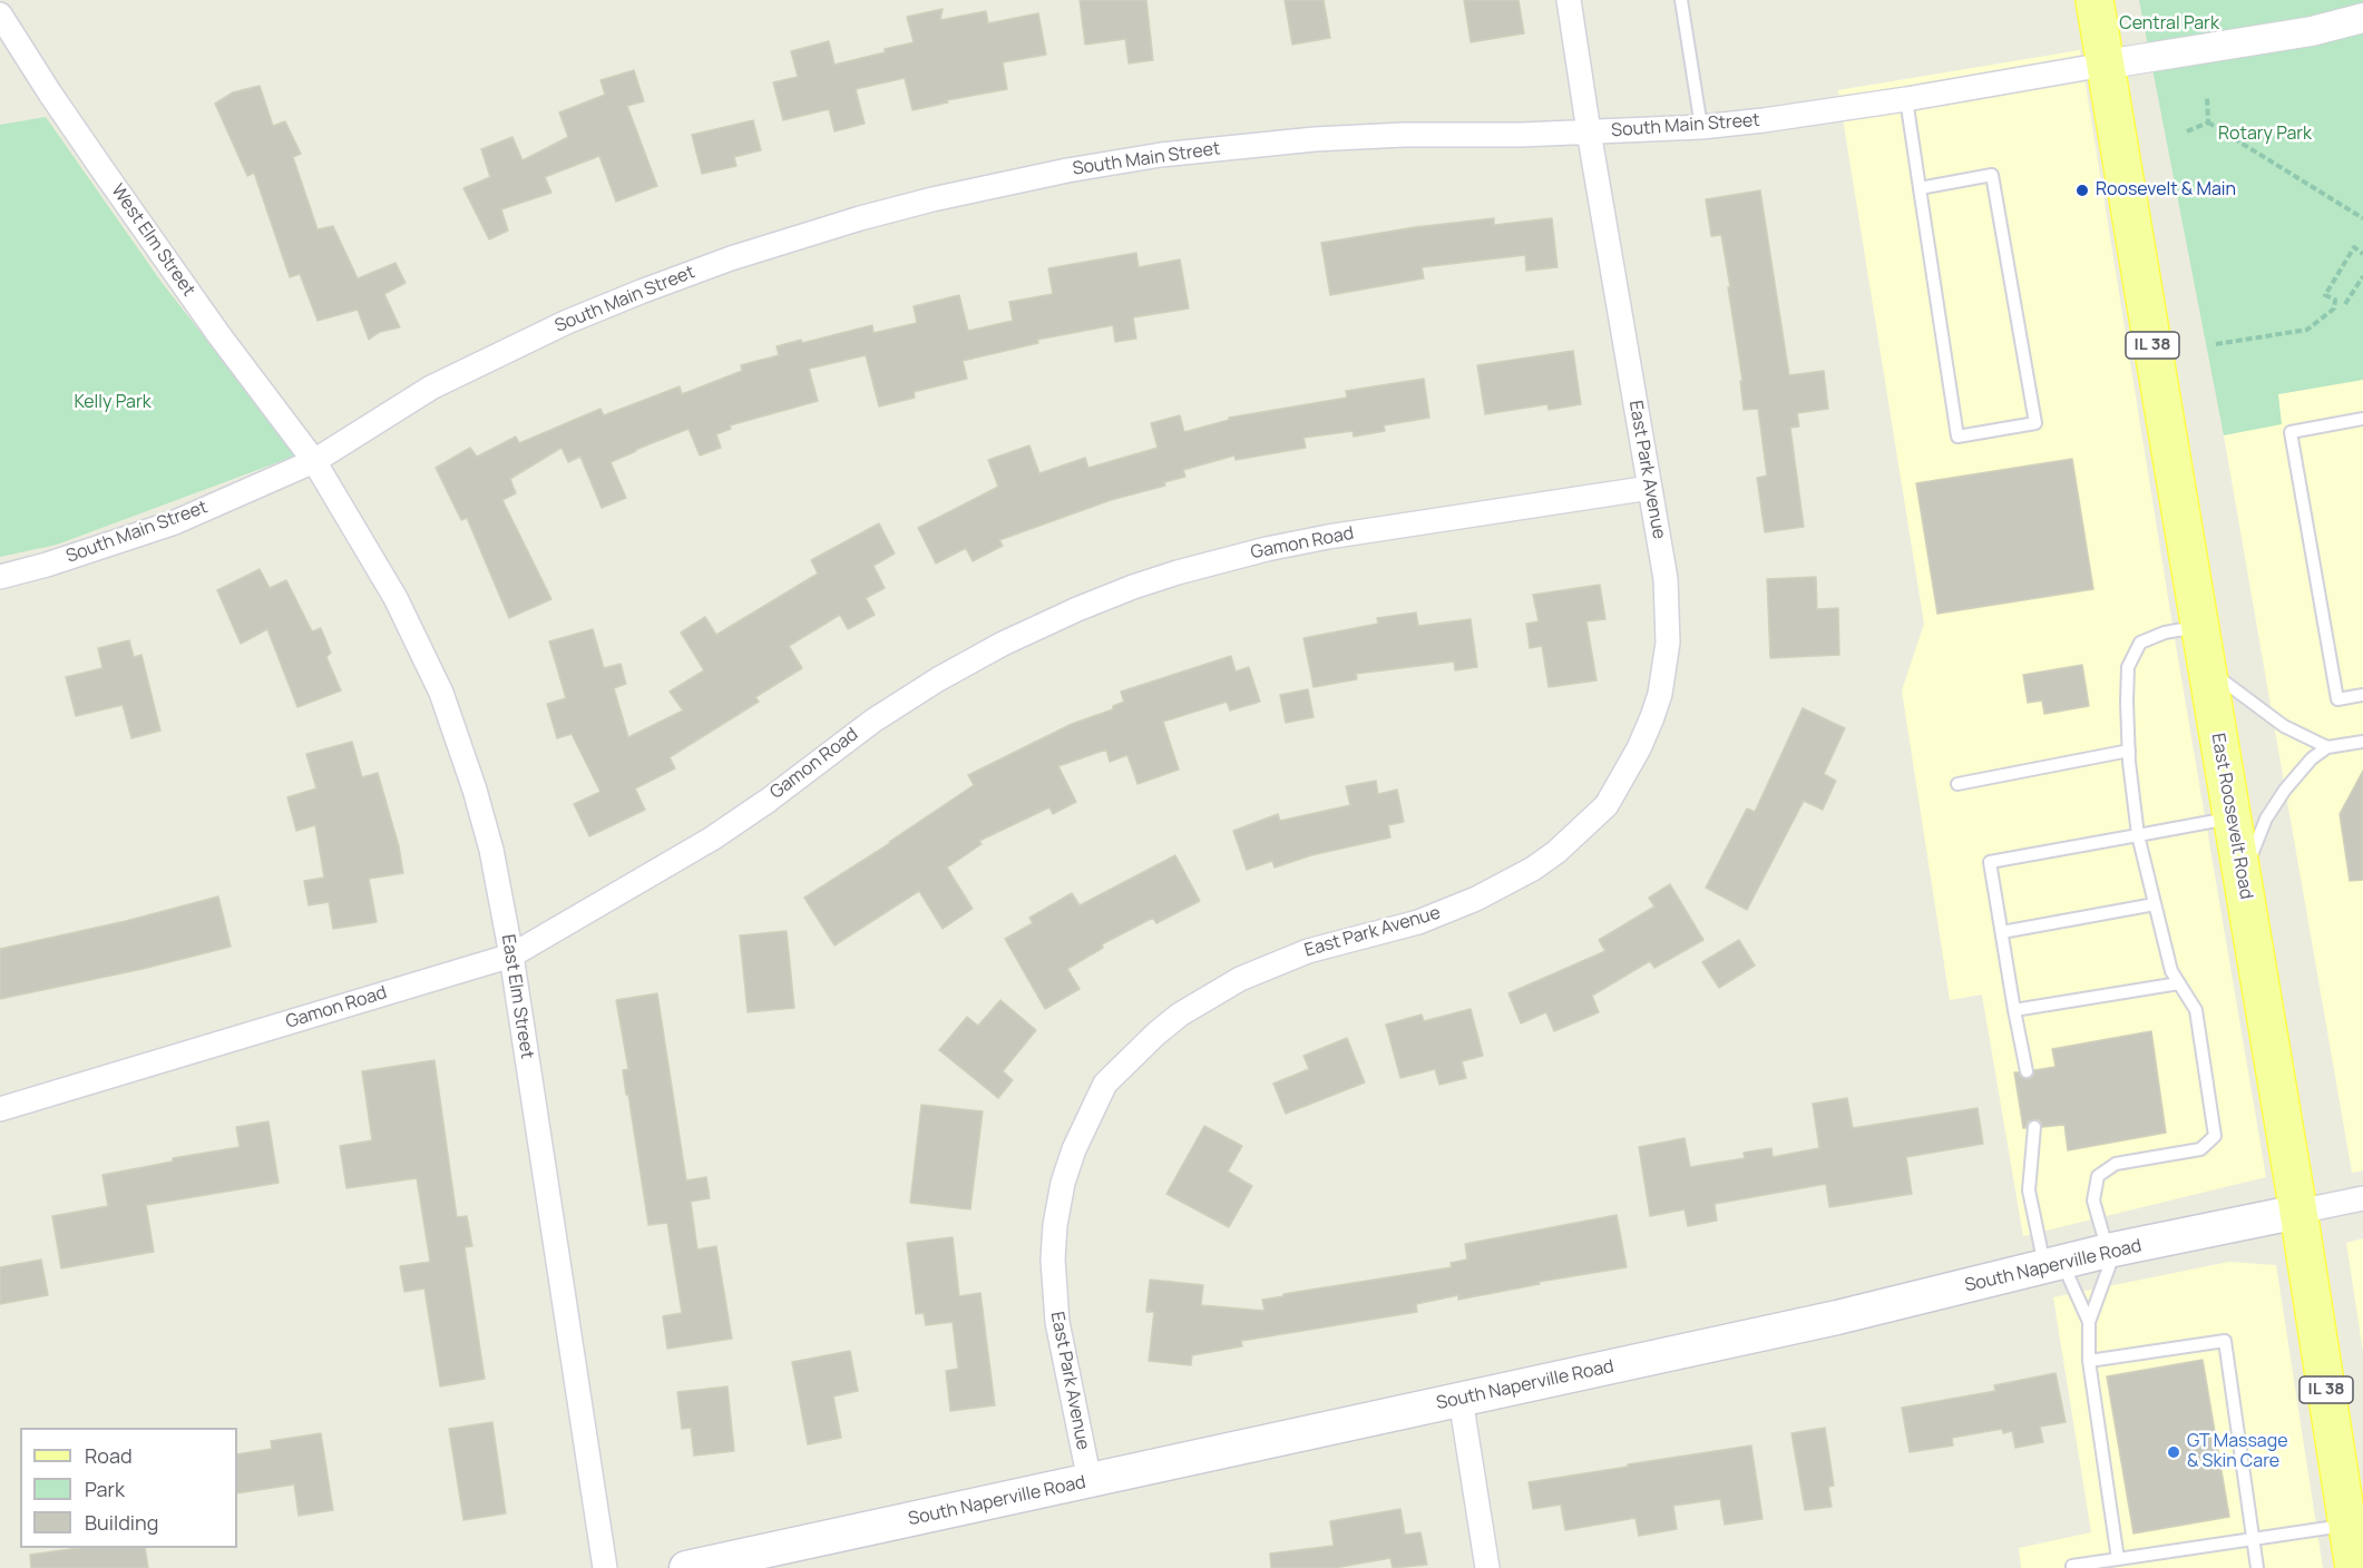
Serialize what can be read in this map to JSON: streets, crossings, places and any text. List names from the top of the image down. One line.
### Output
{"streets":{"main road":["IL 38","East Roosevelt Road","South Naperville Road"],"street":["South Main Street","West Elm Street","East Park Avenue","Gamon Road","East Elm Street"]},"crossings":[["South Main Street","West Elm Street"],["South Main Street","IL 38"],["South Main Street","East Park Avenue"],["South Main Street","East Roosevelt Road"],["South Main Street","East Elm Street"],["West Elm Street","East Elm Street"],["IL 38","East Roosevelt Road"],["East Park Avenue","Gamon Road"],["East Park Avenue","South Naperville Road"],["Gamon Road","East Elm Street"],["East Roosevelt Road","South Naperville Road"]],"parks":["Central Park","Rotary Park","Kelly Park"],"places":["Roosevelt & Main","GT Massage & Skin Care"],"legend":["Road","Park","Building"]}
